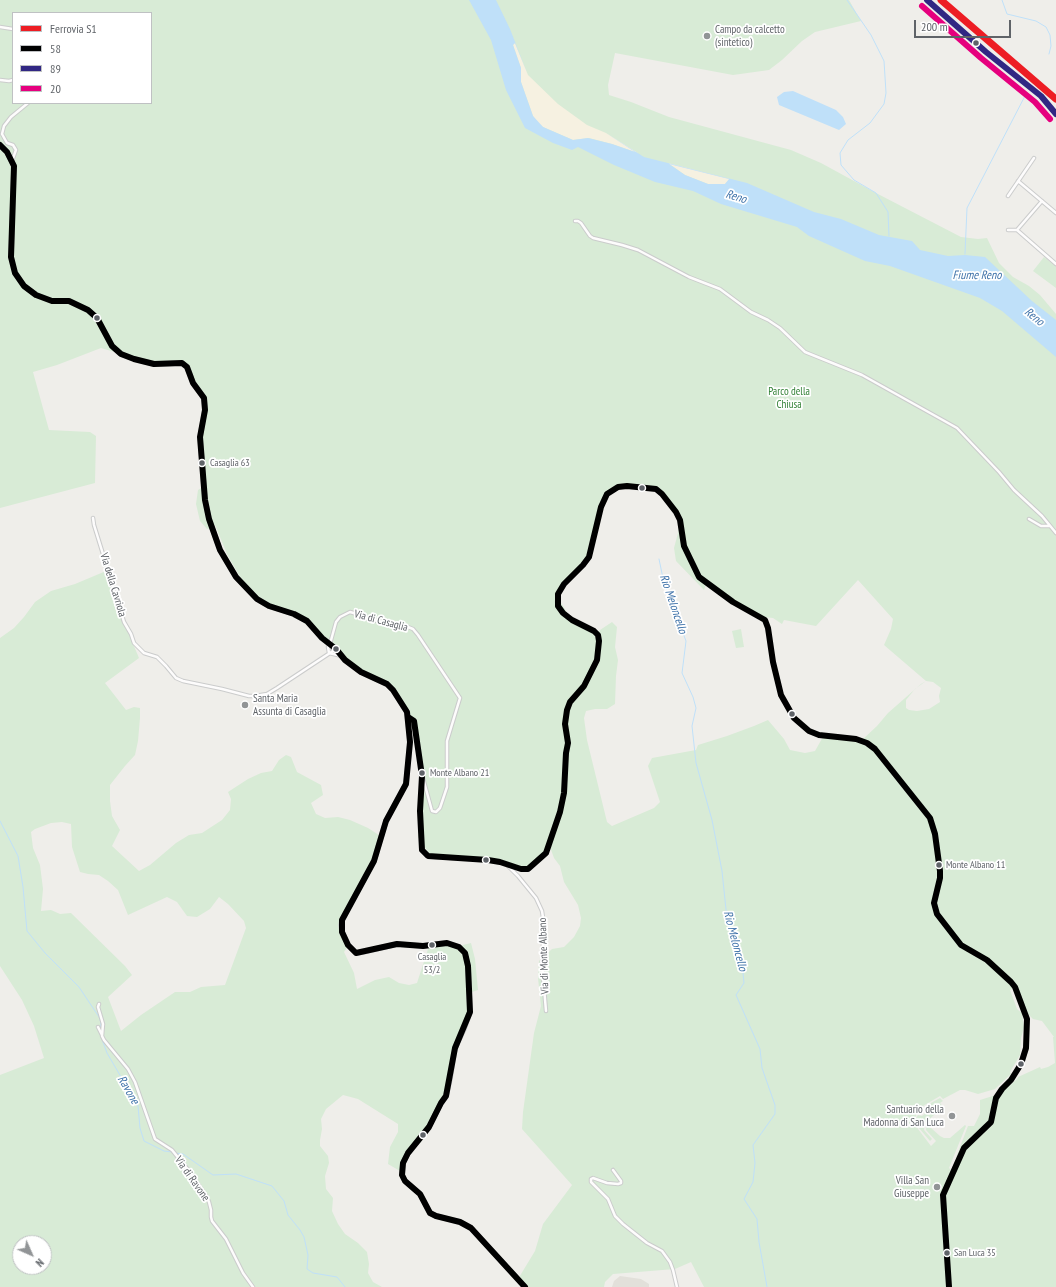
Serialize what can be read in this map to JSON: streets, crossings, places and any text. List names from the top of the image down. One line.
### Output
{"streets":{"street":["Via della Cavriola","Via di Casaglia","Via di Monte Albano","Via di Ravone"]},"water":["Reno","Fiume Reno","Rio Meloncello","Ravone"],"parks":["Parco della Chiusa"],"places":["Campo da calcetto (sintetico)","Casaglia 63","Santa Maria Assunta di Casaglia","Monte Albano 21","Monte Albano 11","Casaglia 53/2","Santuario della Madonna di San Luca","Villa San Giuseppe","San Luca 35"],"lines":["rail line S1","transit line 89","transit line 20","transit line 58"],"legend":["Ferrovia S1","58","89","20"],"scale_bar":"200 m","north":"bottom right"}
